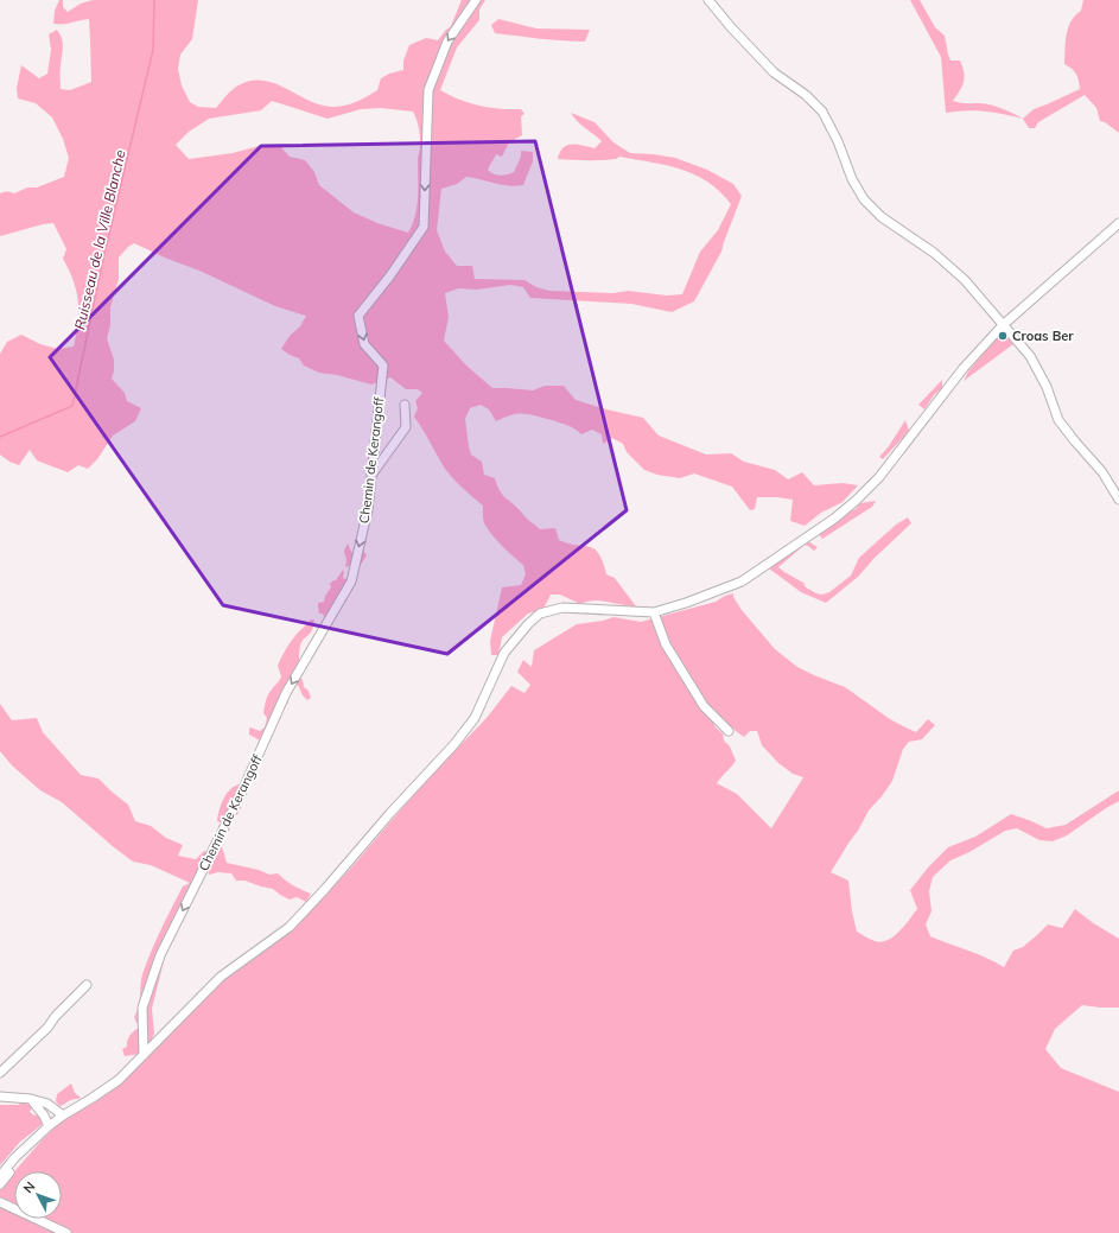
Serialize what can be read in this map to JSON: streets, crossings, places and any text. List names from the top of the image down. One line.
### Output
{"streets":{"street":["Chemin de Kerangoff"]},"one_way":["Chemin de Kerangoff"],"water":["Ruisseau de la Ville Blanche"],"places":["Croas Ber"],"north":"top left"}
